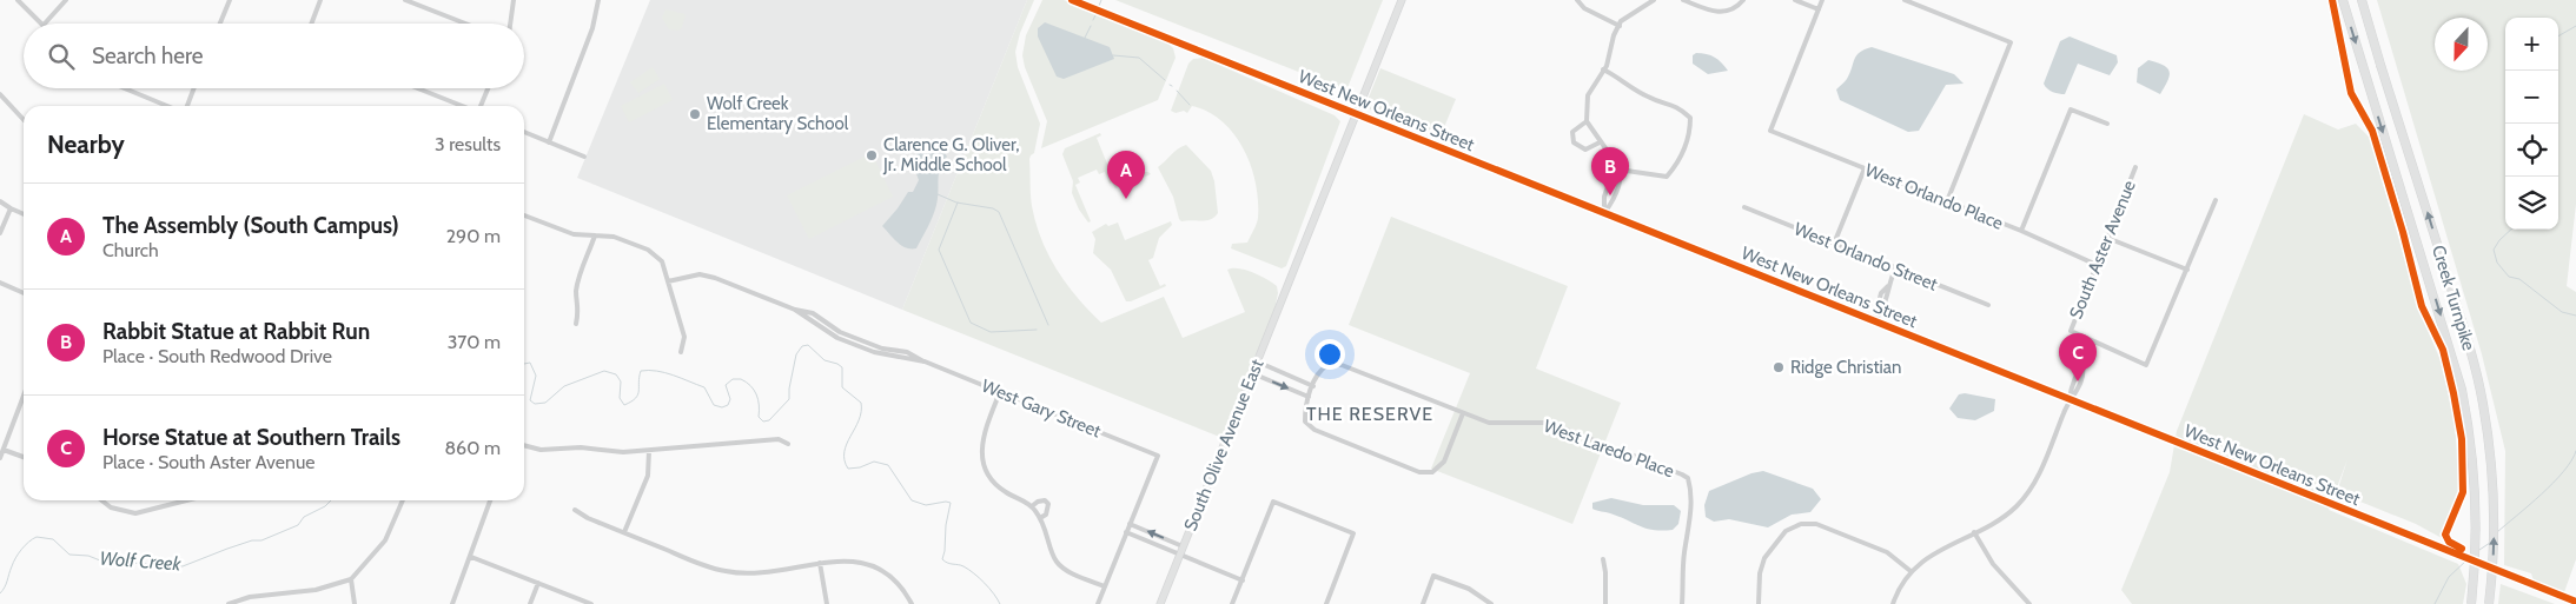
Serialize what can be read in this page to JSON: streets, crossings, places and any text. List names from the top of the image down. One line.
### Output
{"streets":{"highway":["Creek Turnpike"],"street":["West New Orleans Street","West Orlando Place","South Aster Avenue","West Orlando Street","West Gary Street","South Olive Avenue East","West Laredo Place"]},"crossings":[["West New Orleans Street","South Aster Avenue"],["West New Orleans Street","South Olive Avenue East"],["West Orlando Place","South Aster Avenue"]],"districts":["THE RESERVE"],"water":["Wolf Creek"],"places":["Wolf Creek Elementary School","Clarence G. Oliver, Jr. Middle School","Ridge Christian"],"north":"bottom","page":{"map_buttons":["+","−"],"search":"Search here","heading":["Nearby","3 results"],"pins":["B","A","C"],"list":[{"mark":"A","name":"The Assembly (South Campus)","note":"Church","value":"290 m"},{"mark":"B","name":"Rabbit Statue at Rabbit Run","note":"Place · South Redwood Drive","value":"370 m"},{"mark":"C","name":"Horse Statue at Southern Trails","note":"Place · South Aster Avenue","value":"860 m"}]}}
